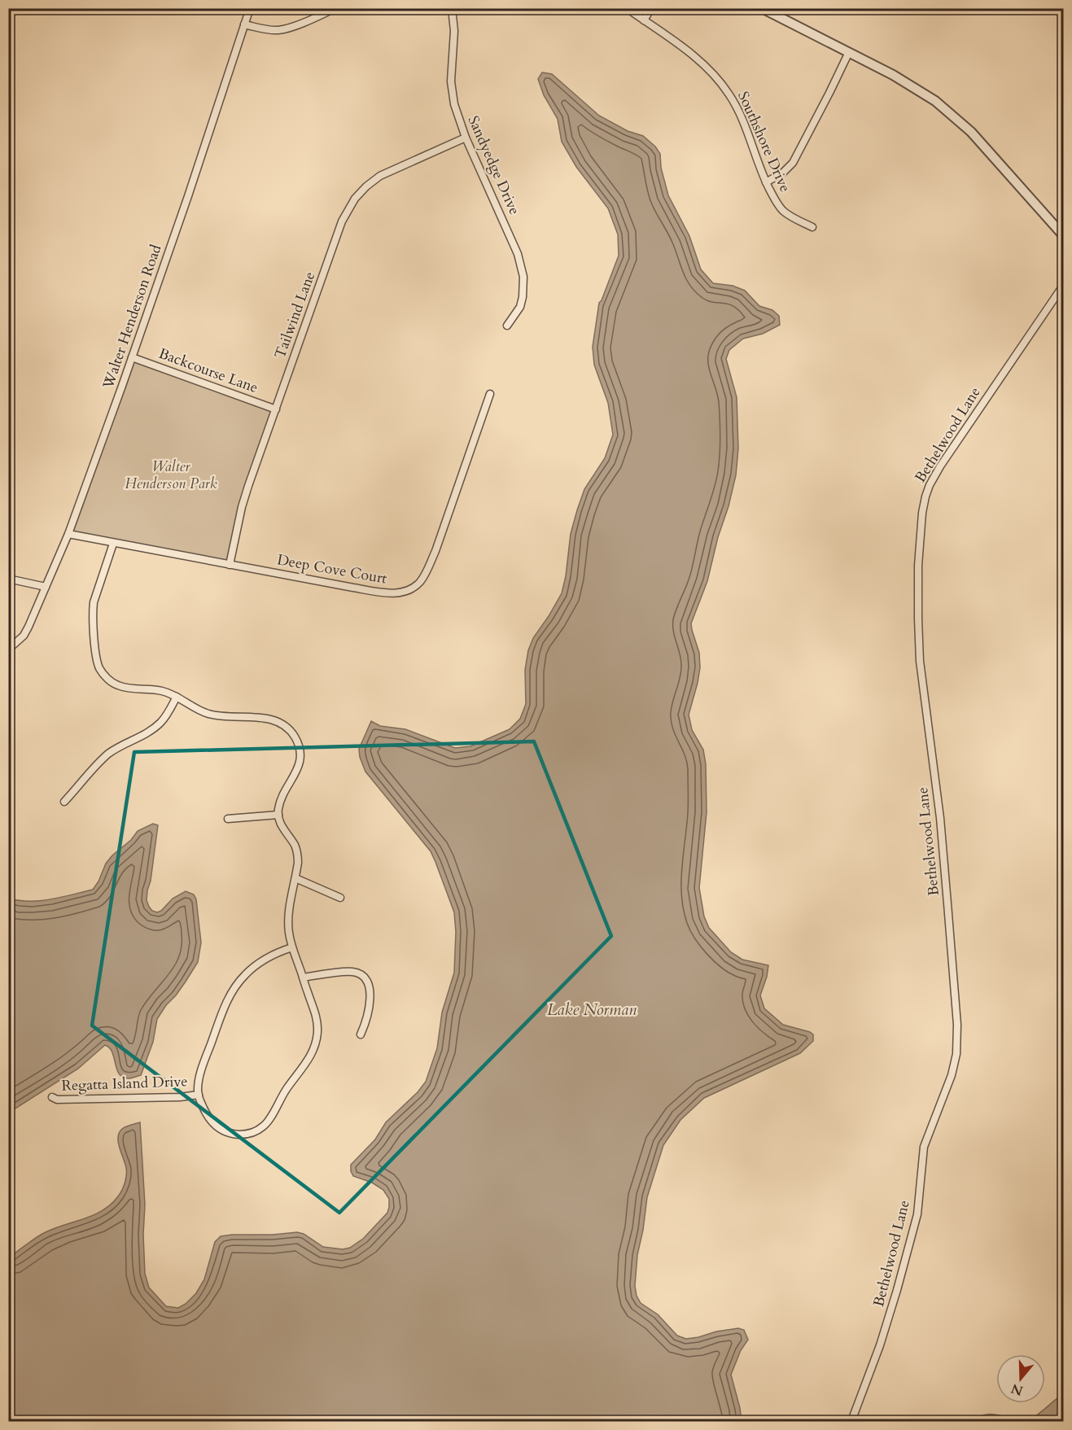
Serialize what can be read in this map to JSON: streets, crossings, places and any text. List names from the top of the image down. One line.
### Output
{"streets":{"street":["Southshore Drive","Sandyedge Drive","Tailwind Lane","Walter Henderson Road","Backcourse Lane","Bethelwood Lane","Deep Cove Court","Regatta Island Drive"]},"crossings":[["Sandyedge Drive","Tailwind Lane"],["Tailwind Lane","Backcourse Lane"],["Tailwind Lane","Deep Cove Court"],["Walter Henderson Road","Backcourse Lane"],["Walter Henderson Road","Deep Cove Court"]],"water":["Lake Norman"],"parks":["Walter Henderson Park"],"north":"bottom"}
